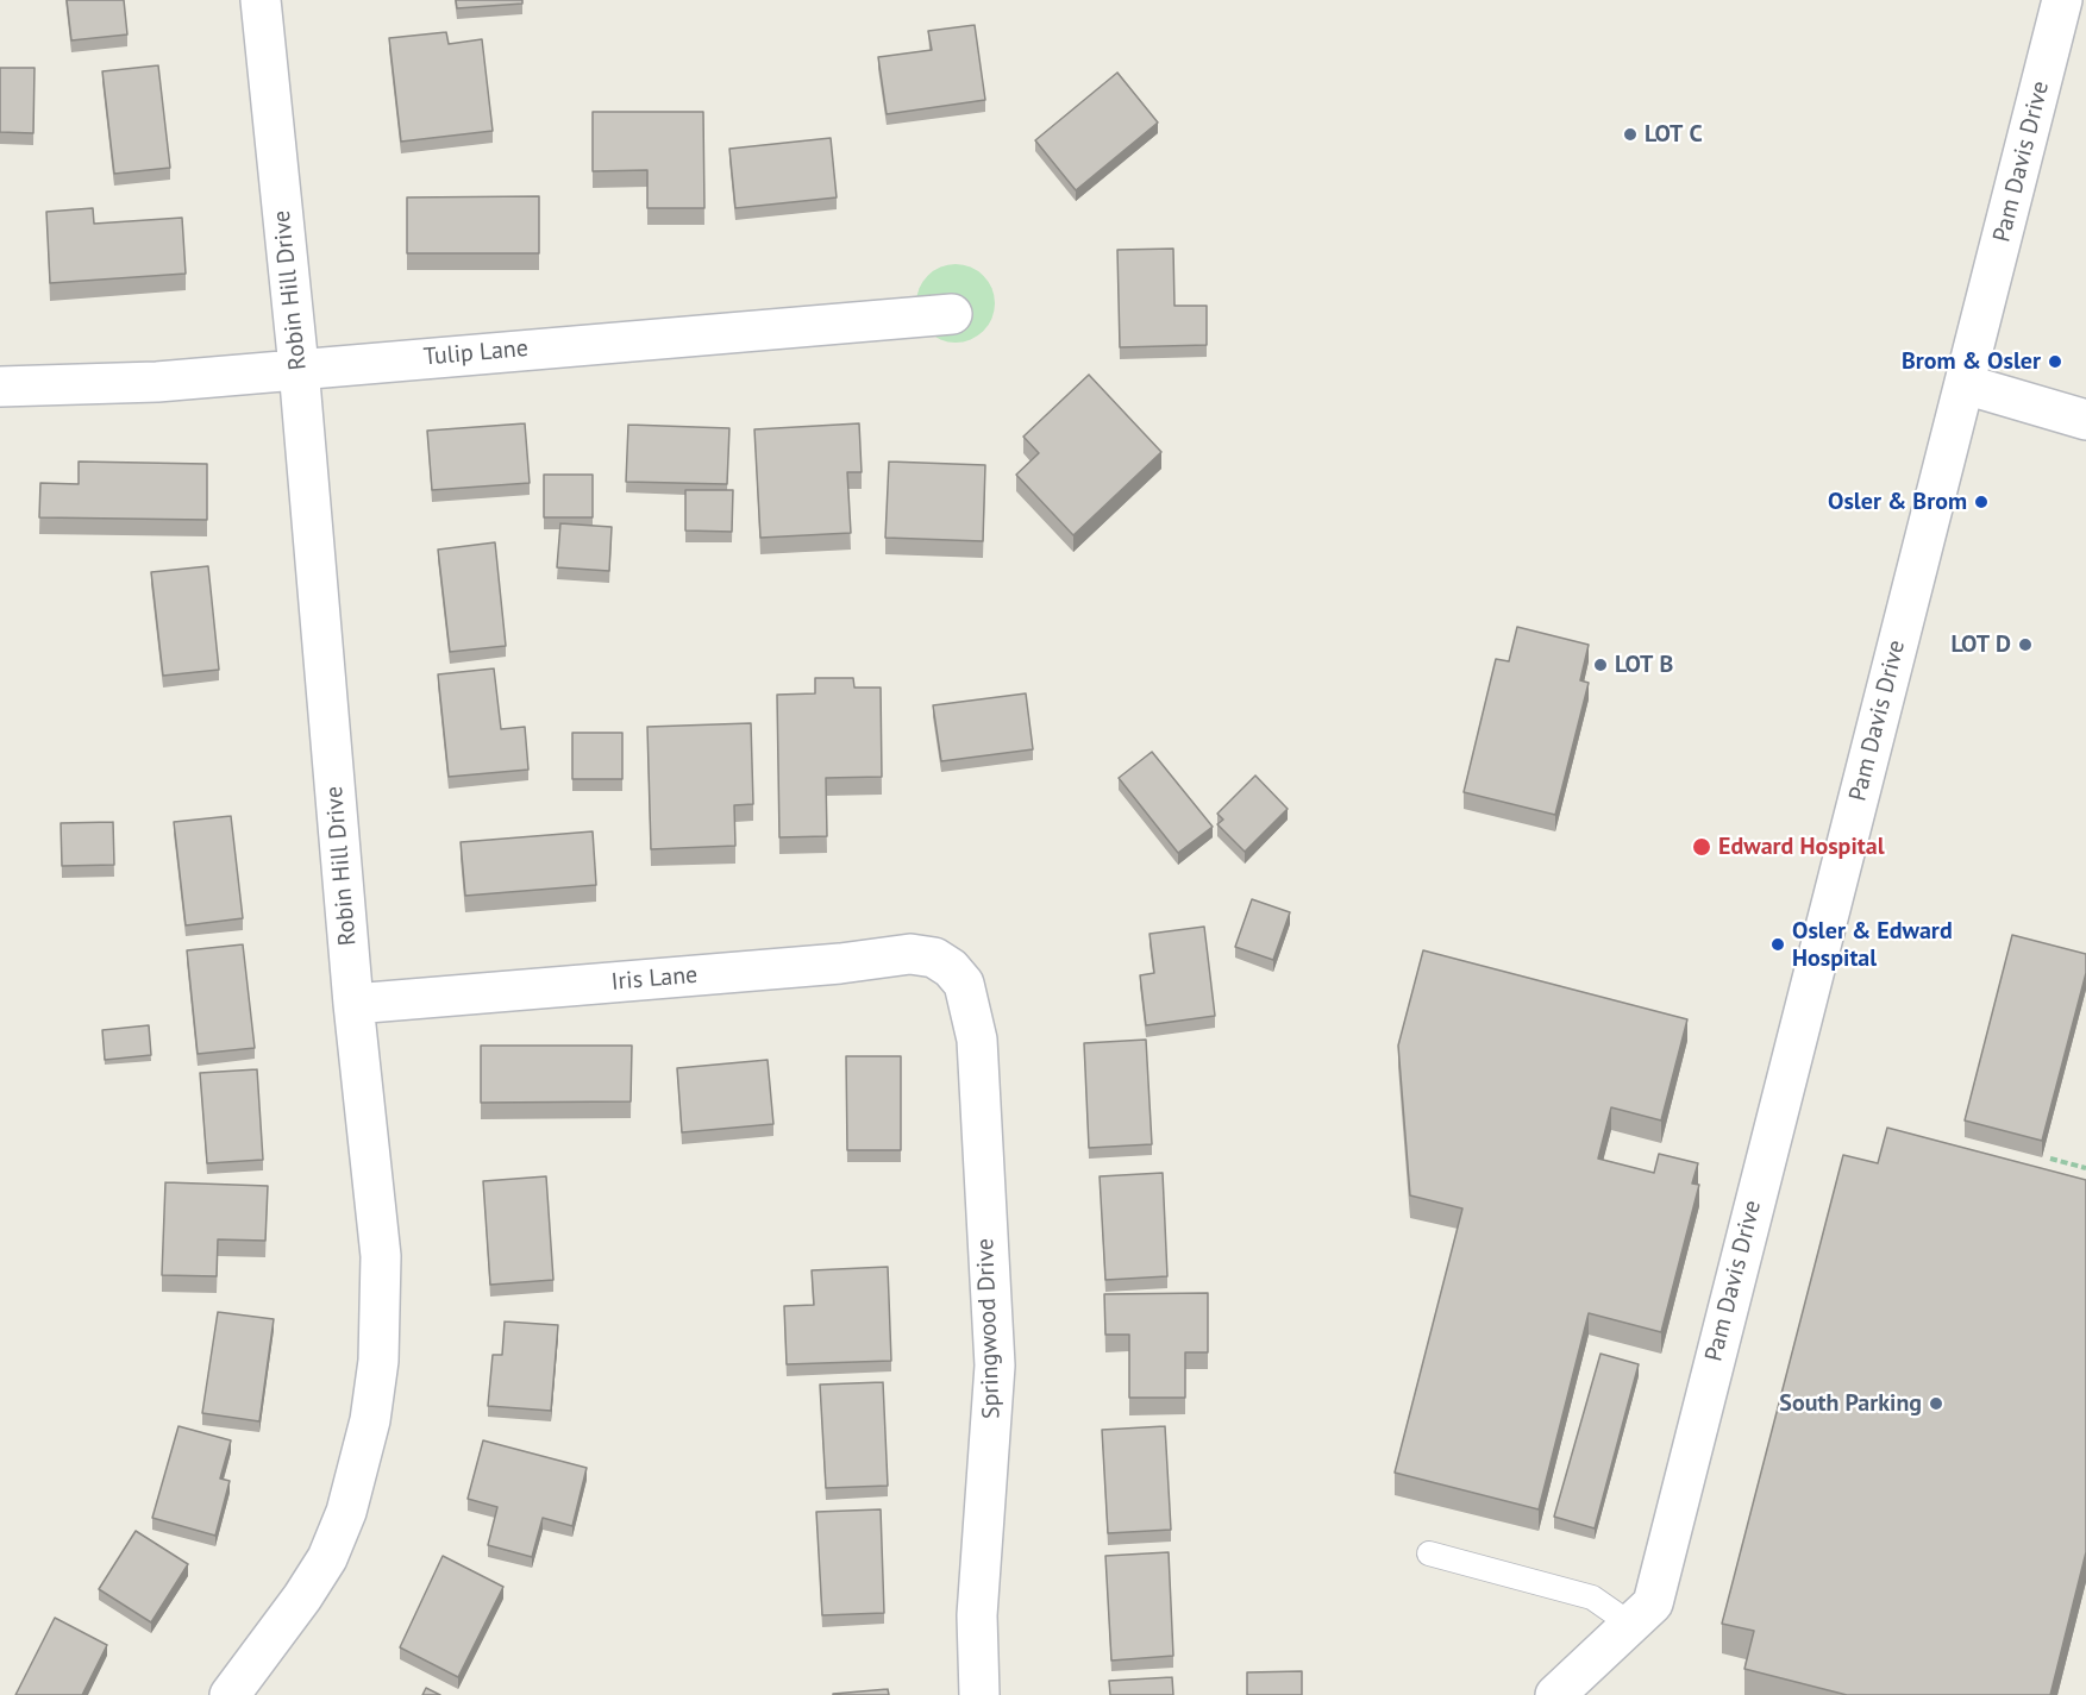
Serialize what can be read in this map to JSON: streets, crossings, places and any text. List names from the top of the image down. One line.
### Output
{"streets":{"street":["Pam Davis Drive","Robin Hill Drive","Tulip Lane","Iris Lane","Springwood Drive"]},"crossings":[["Robin Hill Drive","Tulip Lane"],["Robin Hill Drive","Iris Lane"],["Iris Lane","Springwood Drive"]],"places":["LOT C","Brom & Osler","Osler & Brom","LOT D","LOT B","Edward Hospital","Osler & Edward Hospital","South Parking"]}
